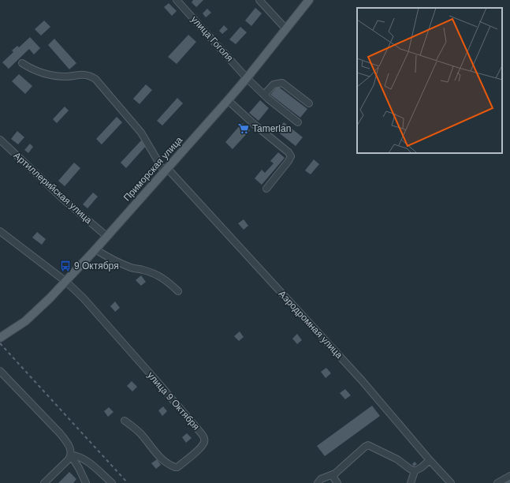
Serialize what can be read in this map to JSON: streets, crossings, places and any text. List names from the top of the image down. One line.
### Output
{"streets":{"main road":["Приморская улица"],"street":["улица Гоголя","Артиллерийская улица","Аэродромная улица","улица 9 Октября"]},"crossings":[["улица Гоголя","Приморская улица"],["Приморская улица","Артиллерийская улица"],["Приморская улица","Аэродромная улица"],["Приморская улица","улица 9 Октября"]],"places":{"supermarket":["Tamerlan"],"bus stop":["9 Октября"]}}
